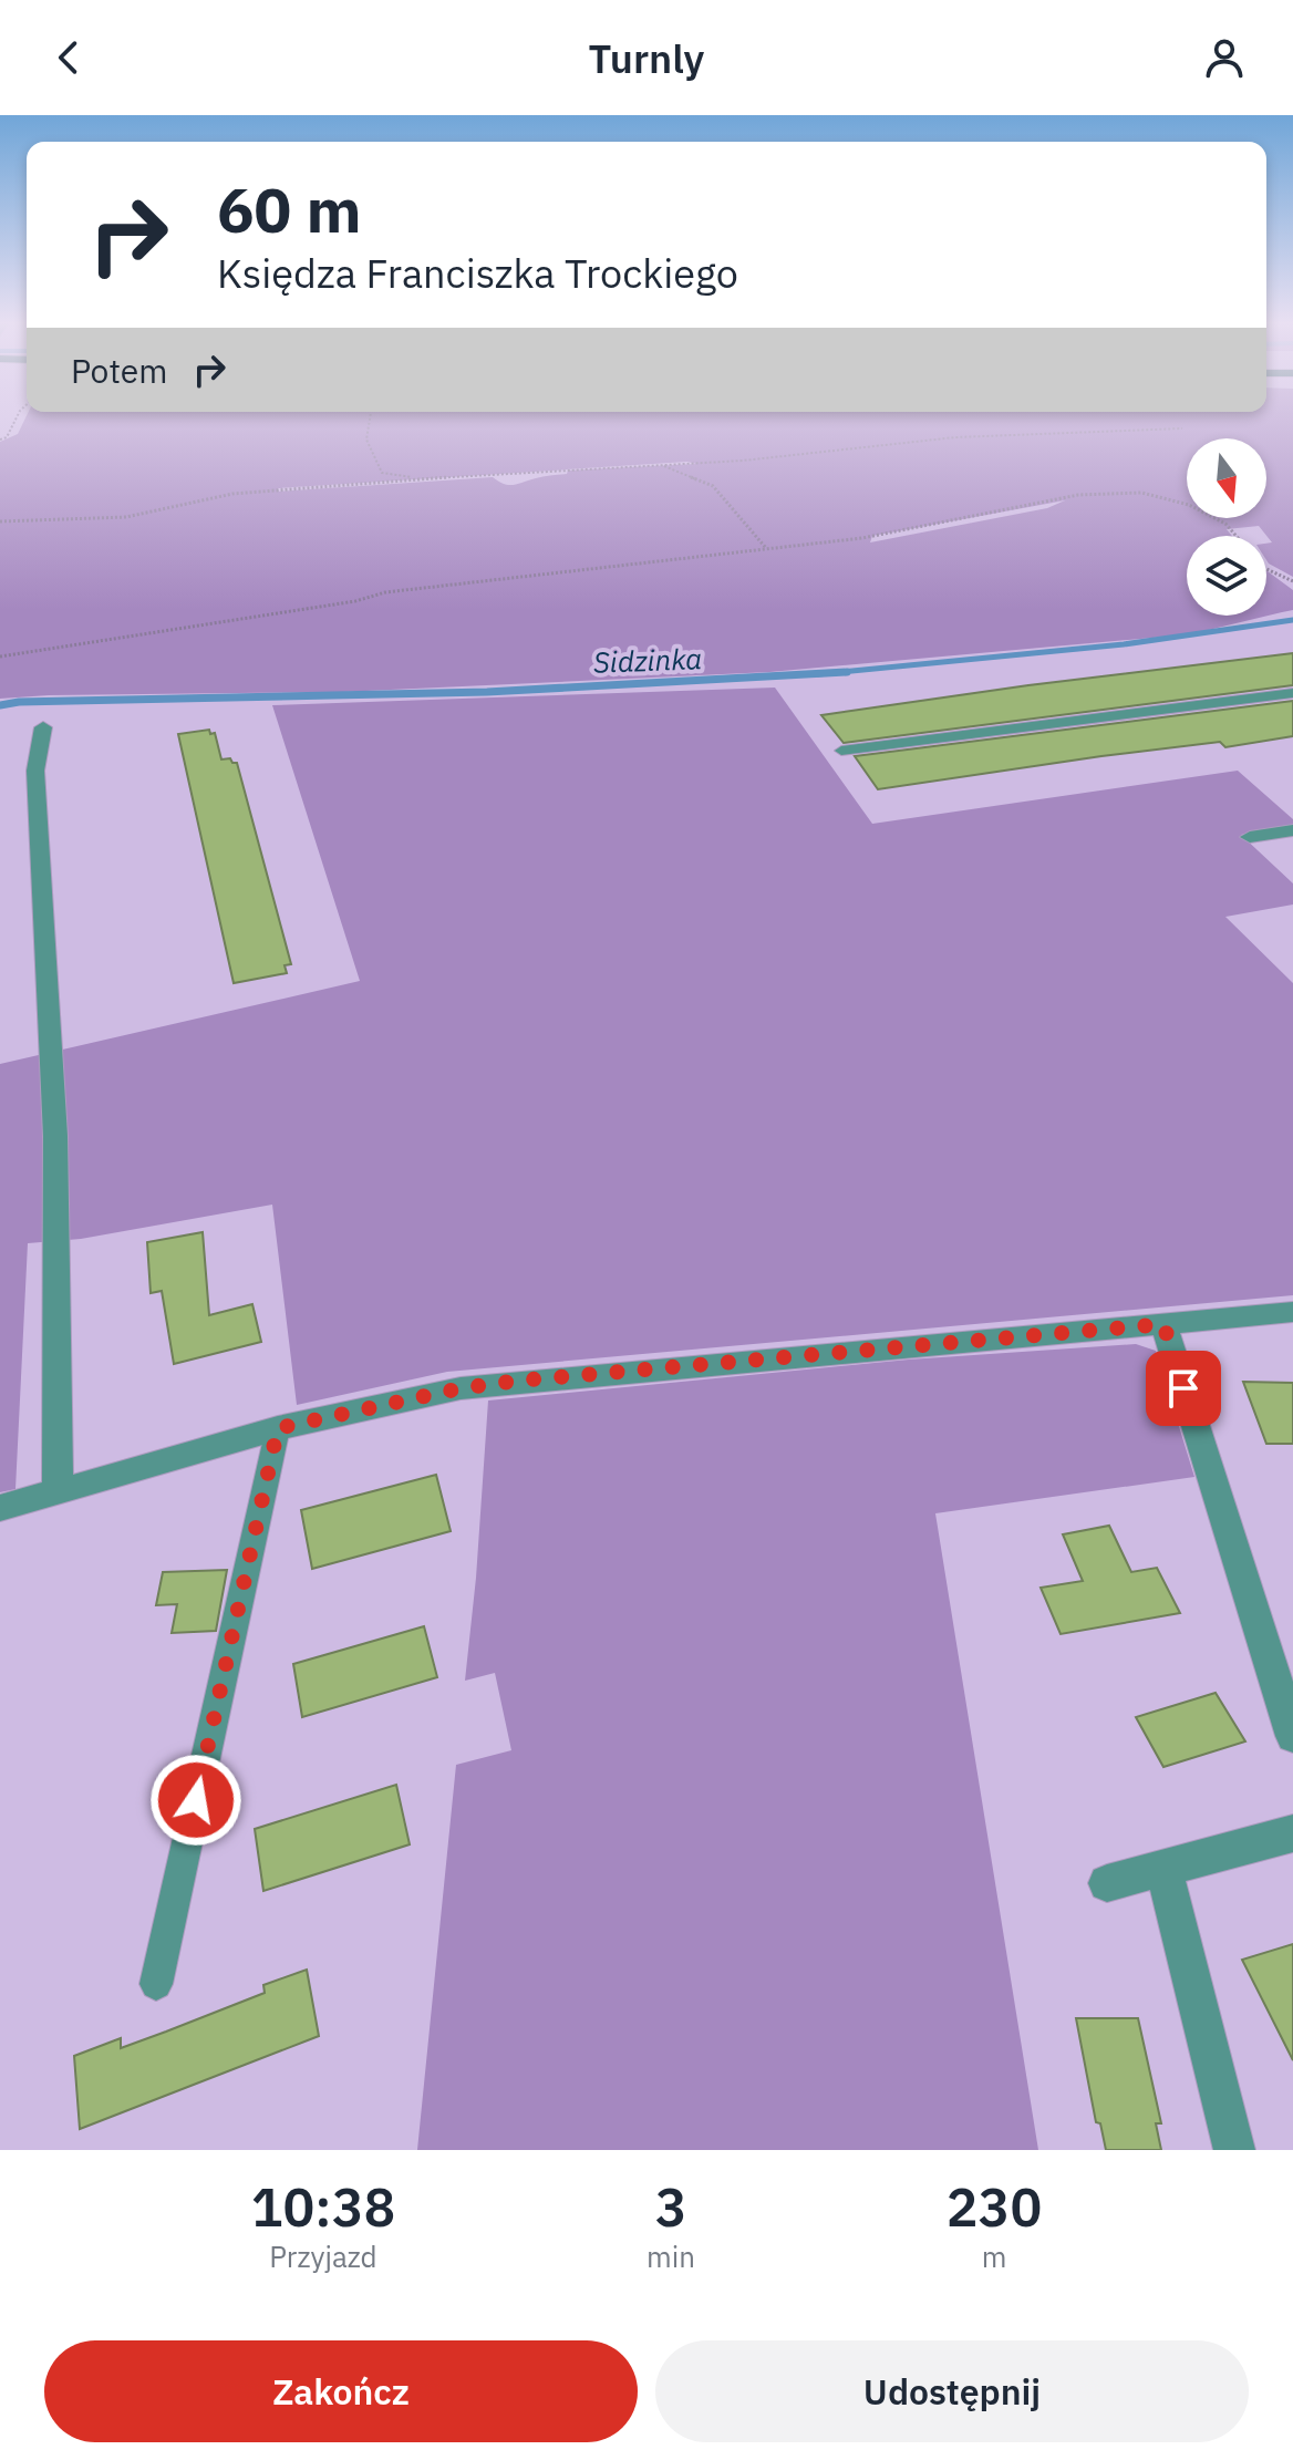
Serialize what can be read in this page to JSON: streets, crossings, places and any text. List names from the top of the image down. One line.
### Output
{"water":["Sidzinka"],"north":"bottom","page":{"header":"Turnly","turn":["60 m","Księdza Franciszka Trockiego"],"then":"Potem","eta":["10:38","Przyjazd","3","min","230","m"],"buttons":["Zakończ","Udostępnij"]}}
